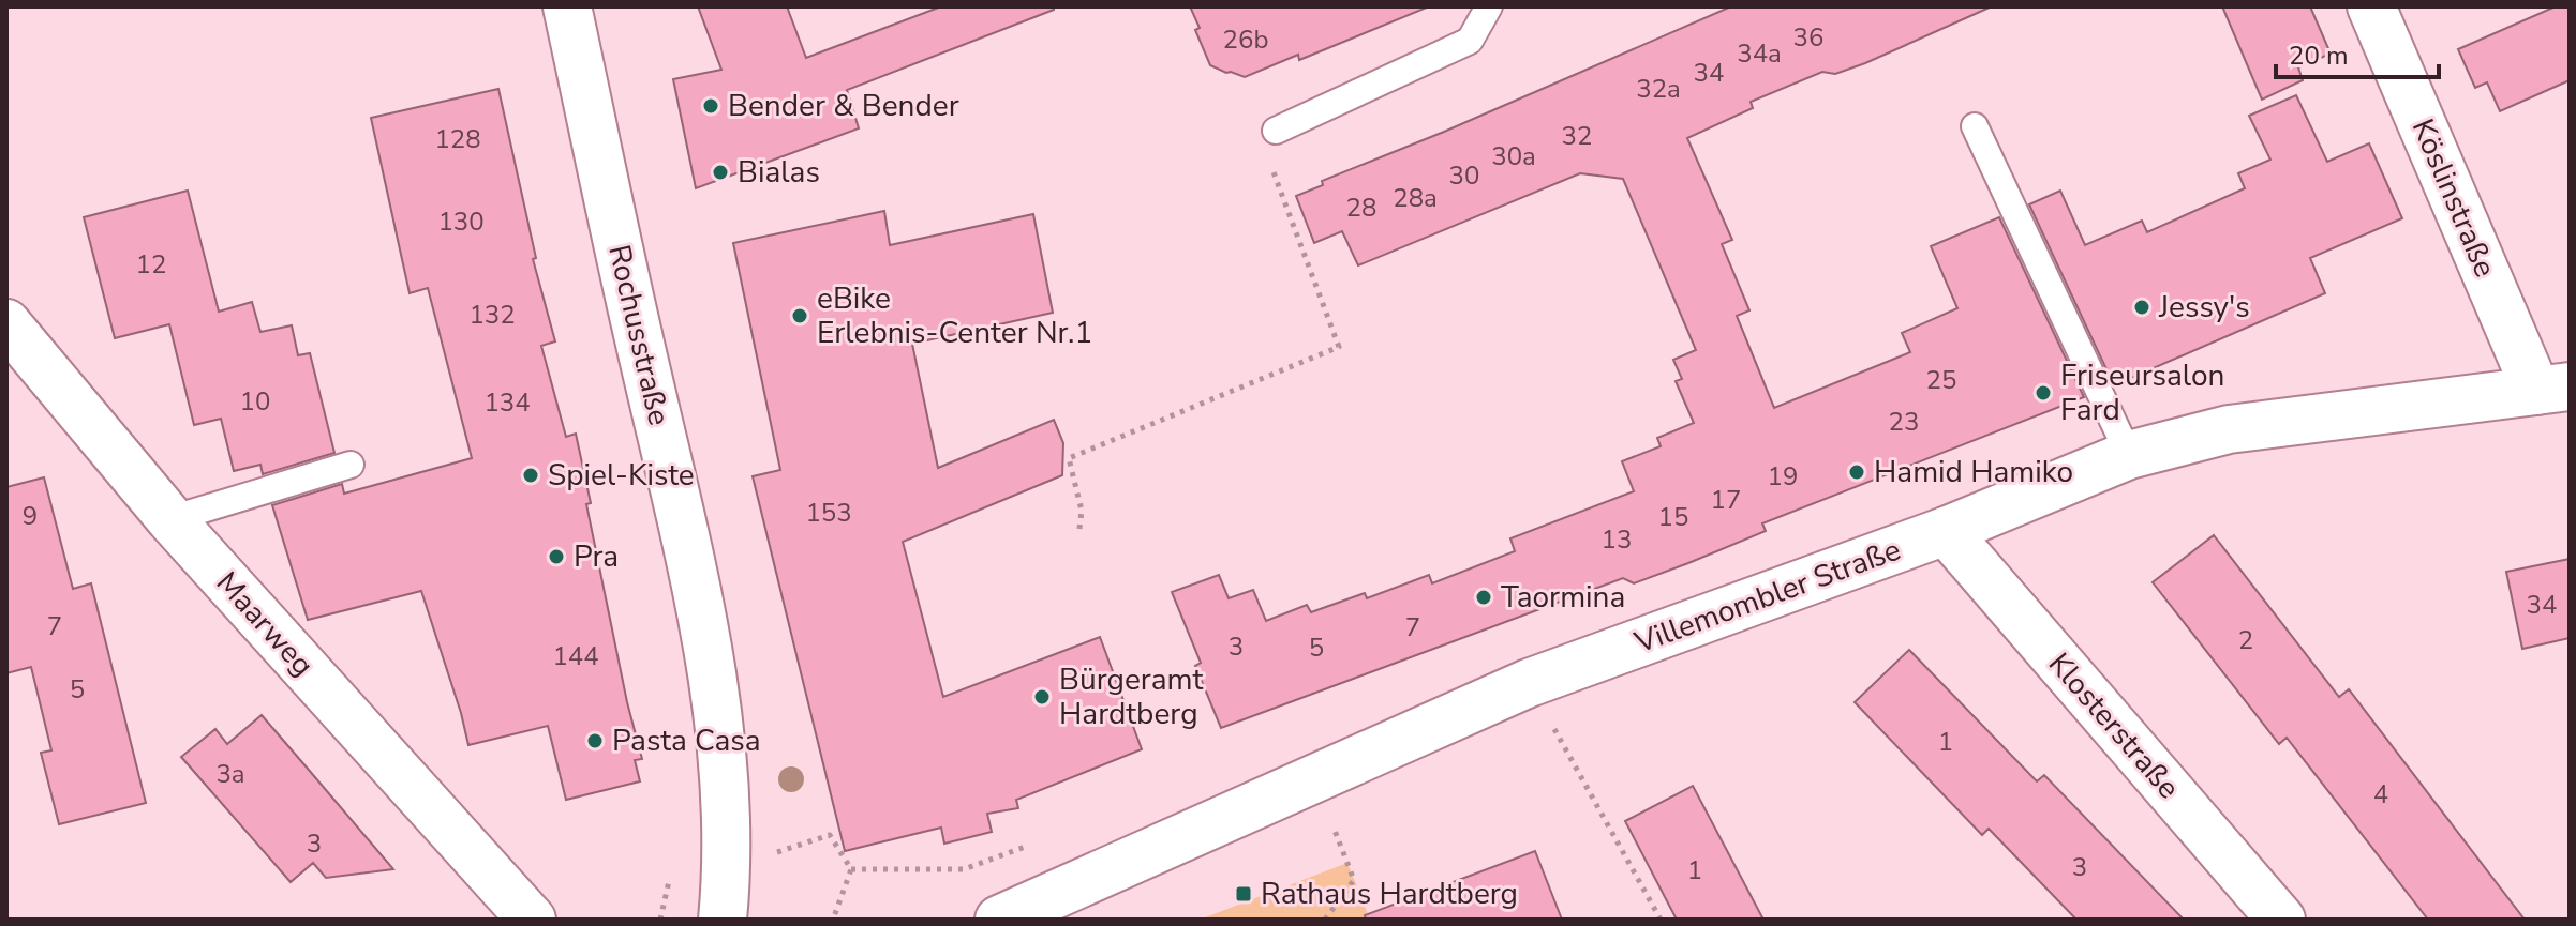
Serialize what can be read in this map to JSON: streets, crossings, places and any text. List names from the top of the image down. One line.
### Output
{"streets":{"street":["Köslinstraße","Rochusstraße","Villemombler Straße","Maarweg","Klosterstraße"]},"crossings":[["Köslinstraße","Villemombler Straße"],["Villemombler Straße","Klosterstraße"]],"places":{"other":["Bender & Bender","Bialas","Jessy's","eBike Erlebnis-Center Nr.1","Friseursalon Fard","Hamid Hamiko","Spiel-Kiste","Pra","Taormina","Bürgeramt Hardtberg","Pasta Casa"],"transit":["Rathaus Hardtberg"]},"house_numbers":["36","26b","34a","34","32a","32","128","30a","30","28a","28","130","12","132","25","10","134","23","19","17","153","9","15","13","34","7","7","2","3","5","144","5","1","3a","4","3","3","1"],"scale_bar":"20 m"}
